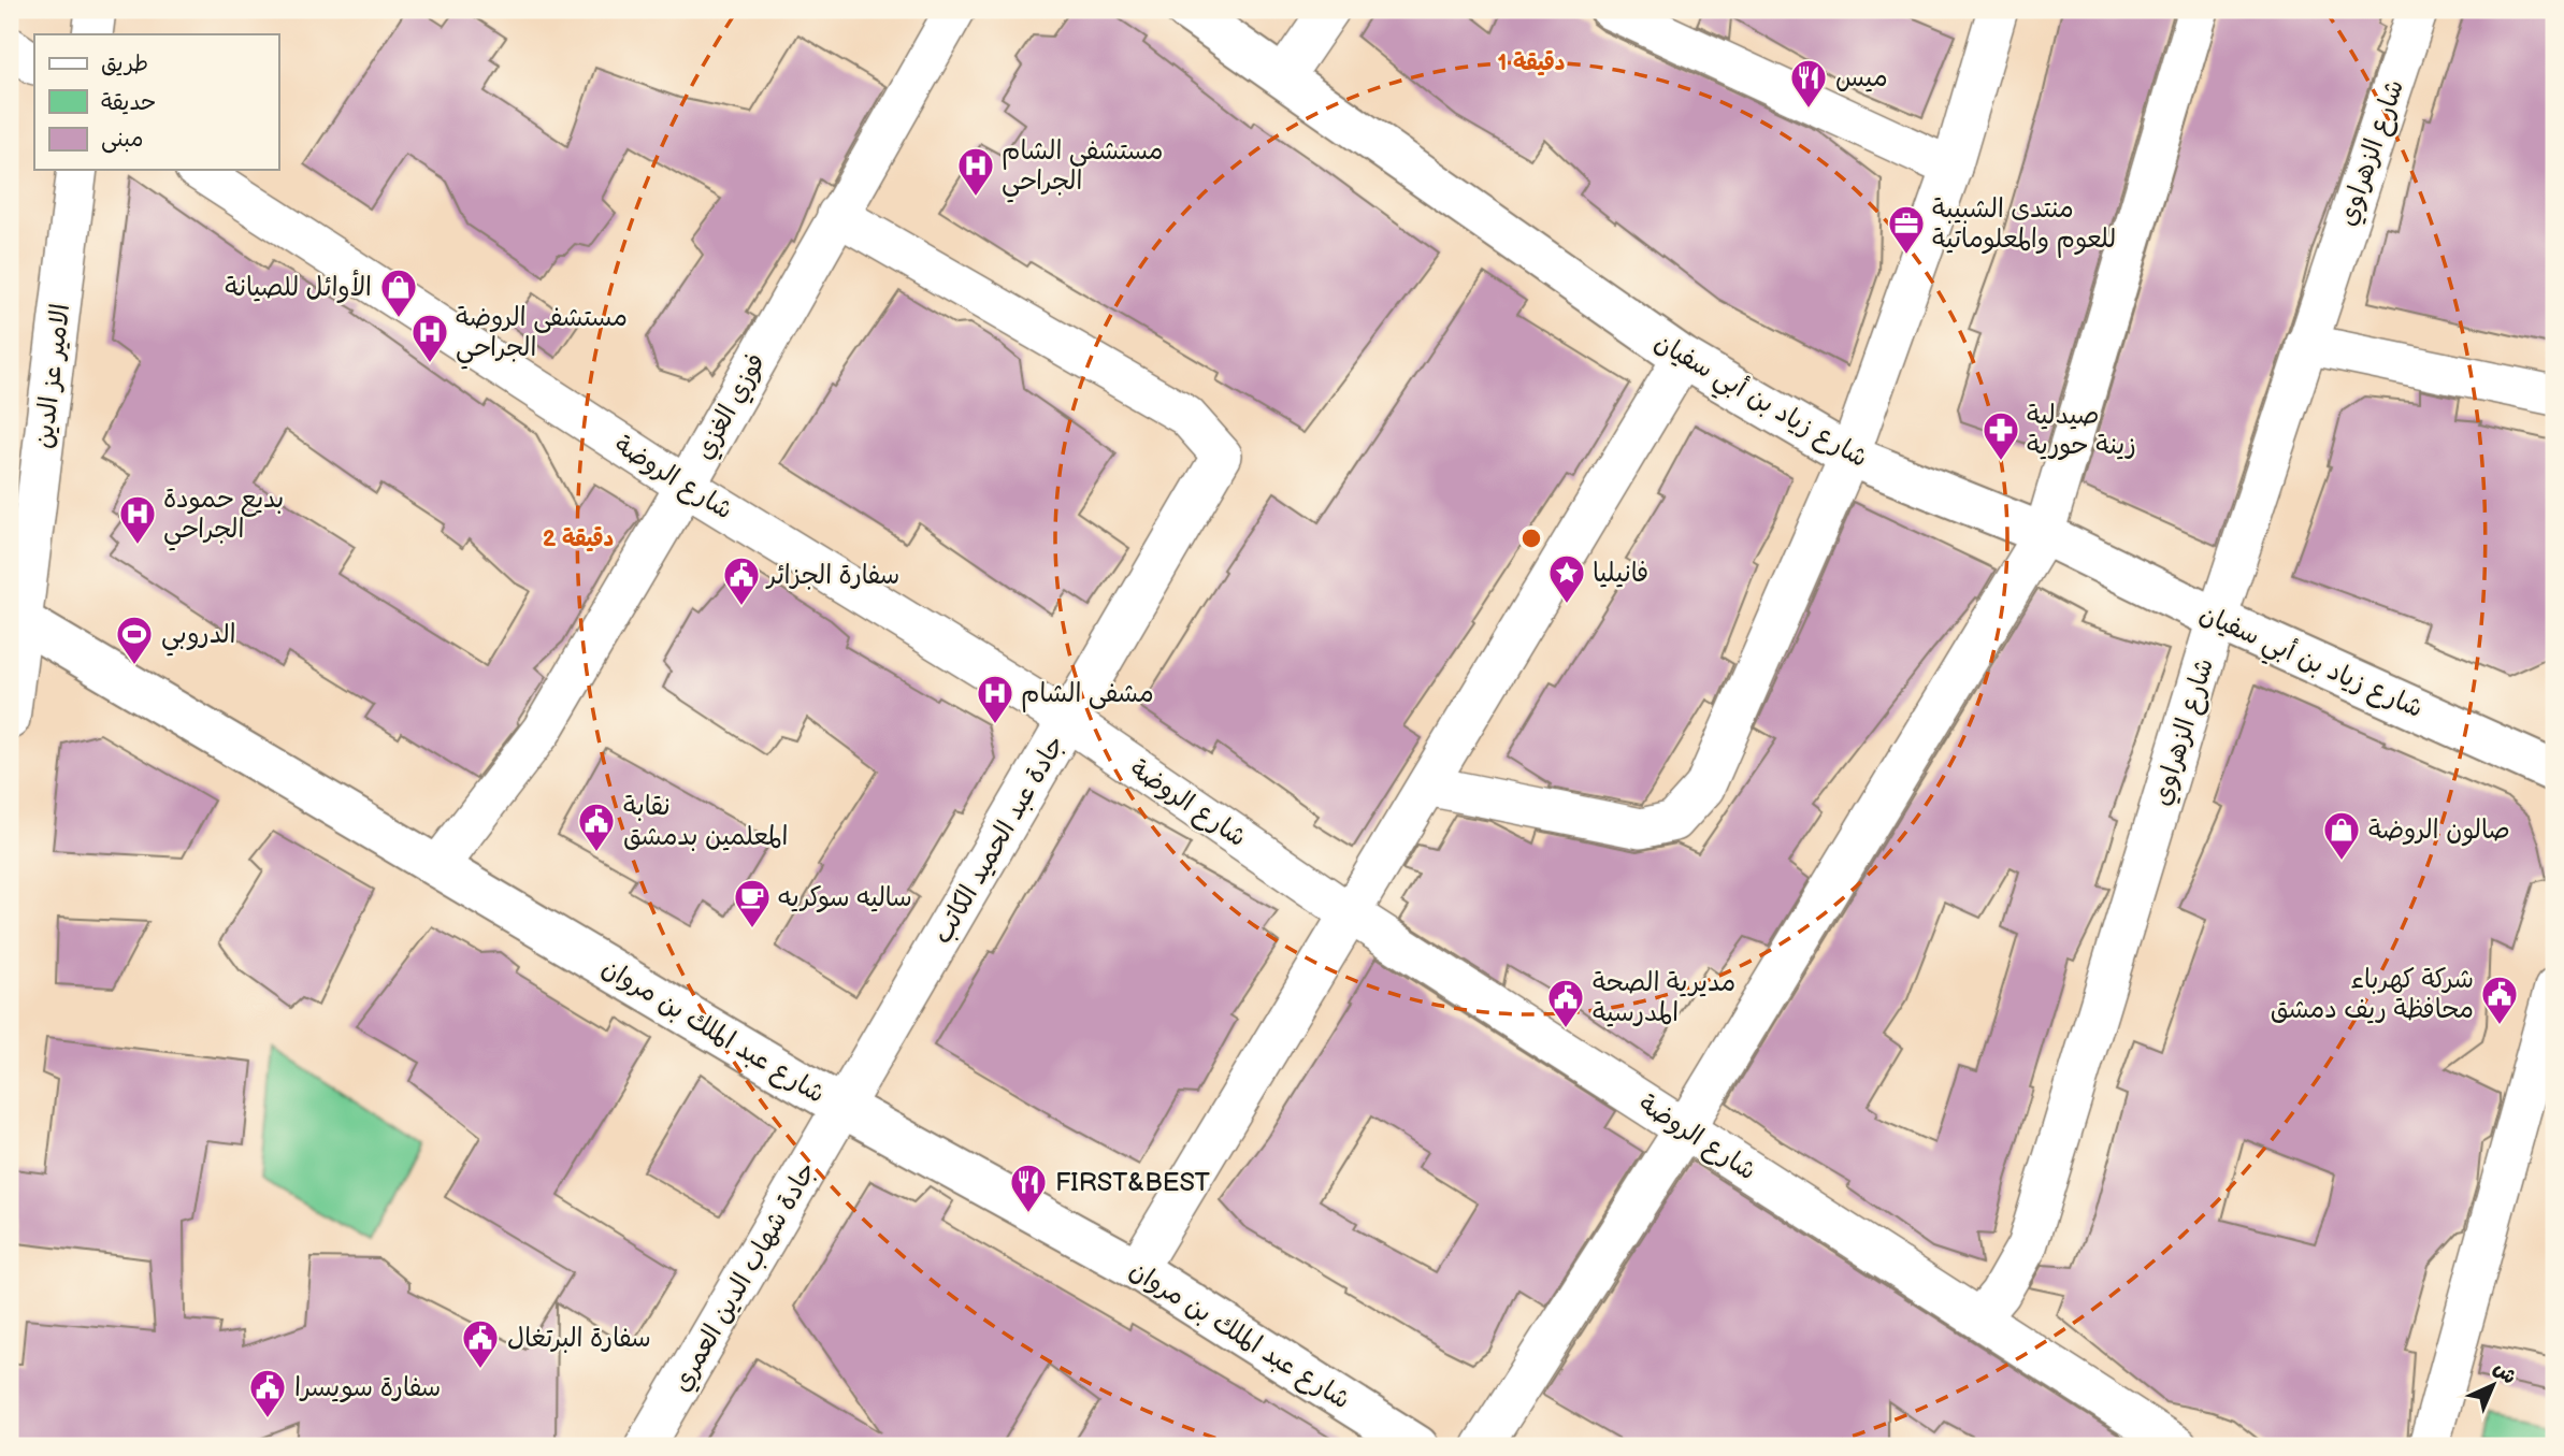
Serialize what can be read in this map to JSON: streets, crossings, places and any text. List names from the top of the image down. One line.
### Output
{"streets":{"street":["شارع الزهراوي","الامير عز الدين","شارع زياد بن أبي سفيان","فوزي الغزي","شارع الروضة","جادة عبد الحميد الكاتب","شارع عبد الملك بن مروان","جادة شهاب الدين العمري"]},"crossings":[["شارع الزهراوي","شارع زياد بن أبي سفيان"],["شارع الزهراوي","شارع الروضة"],["الامير عز الدين","شارع عبد الملك بن مروان"],["فوزي الغزي","شارع الروضة"],["فوزي الغزي","جادة عبد الحميد الكاتب"],["فوزي الغزي","شارع عبد الملك بن مروان"],["شارع الروضة","جادة عبد الحميد الكاتب"],["جادة عبد الحميد الكاتب","شارع عبد الملك بن مروان"],["جادة عبد الحميد الكاتب","جادة شهاب الدين العمري"],["شارع عبد الملك بن مروان","جادة شهاب الدين العمري"]],"places":{"restaurant":["ميس","FIRST&BEST"],"hospital":["مستشفى الشام الجراحي","مستشفى الروضة الجراحي","بديع حمودة الجراحي","مشفى الشام"],"office":["منتدى الشبيبة للعوم والمعلوماتية"],"shop":["الأوائل للصيانة","صالون الروضة"],"pharmacy":["صيدلية زينة حورية"],"place":["فانيليا"],"public building":["سفارة الجزائر","نقابة المعلمين بدمشق","شركة كهرباء محافظة ريف دمشق","مديرية الصحة المدرسية","سفارة البرتغال","سفارة سويسرا"],"sports":["الدروبي"],"cafe":["ساليه سوكريه"]},"legend":["طريق","حديقة","مبنى"],"north":"top right","rings":["1 دقيقة","2 دقيقة"]}
